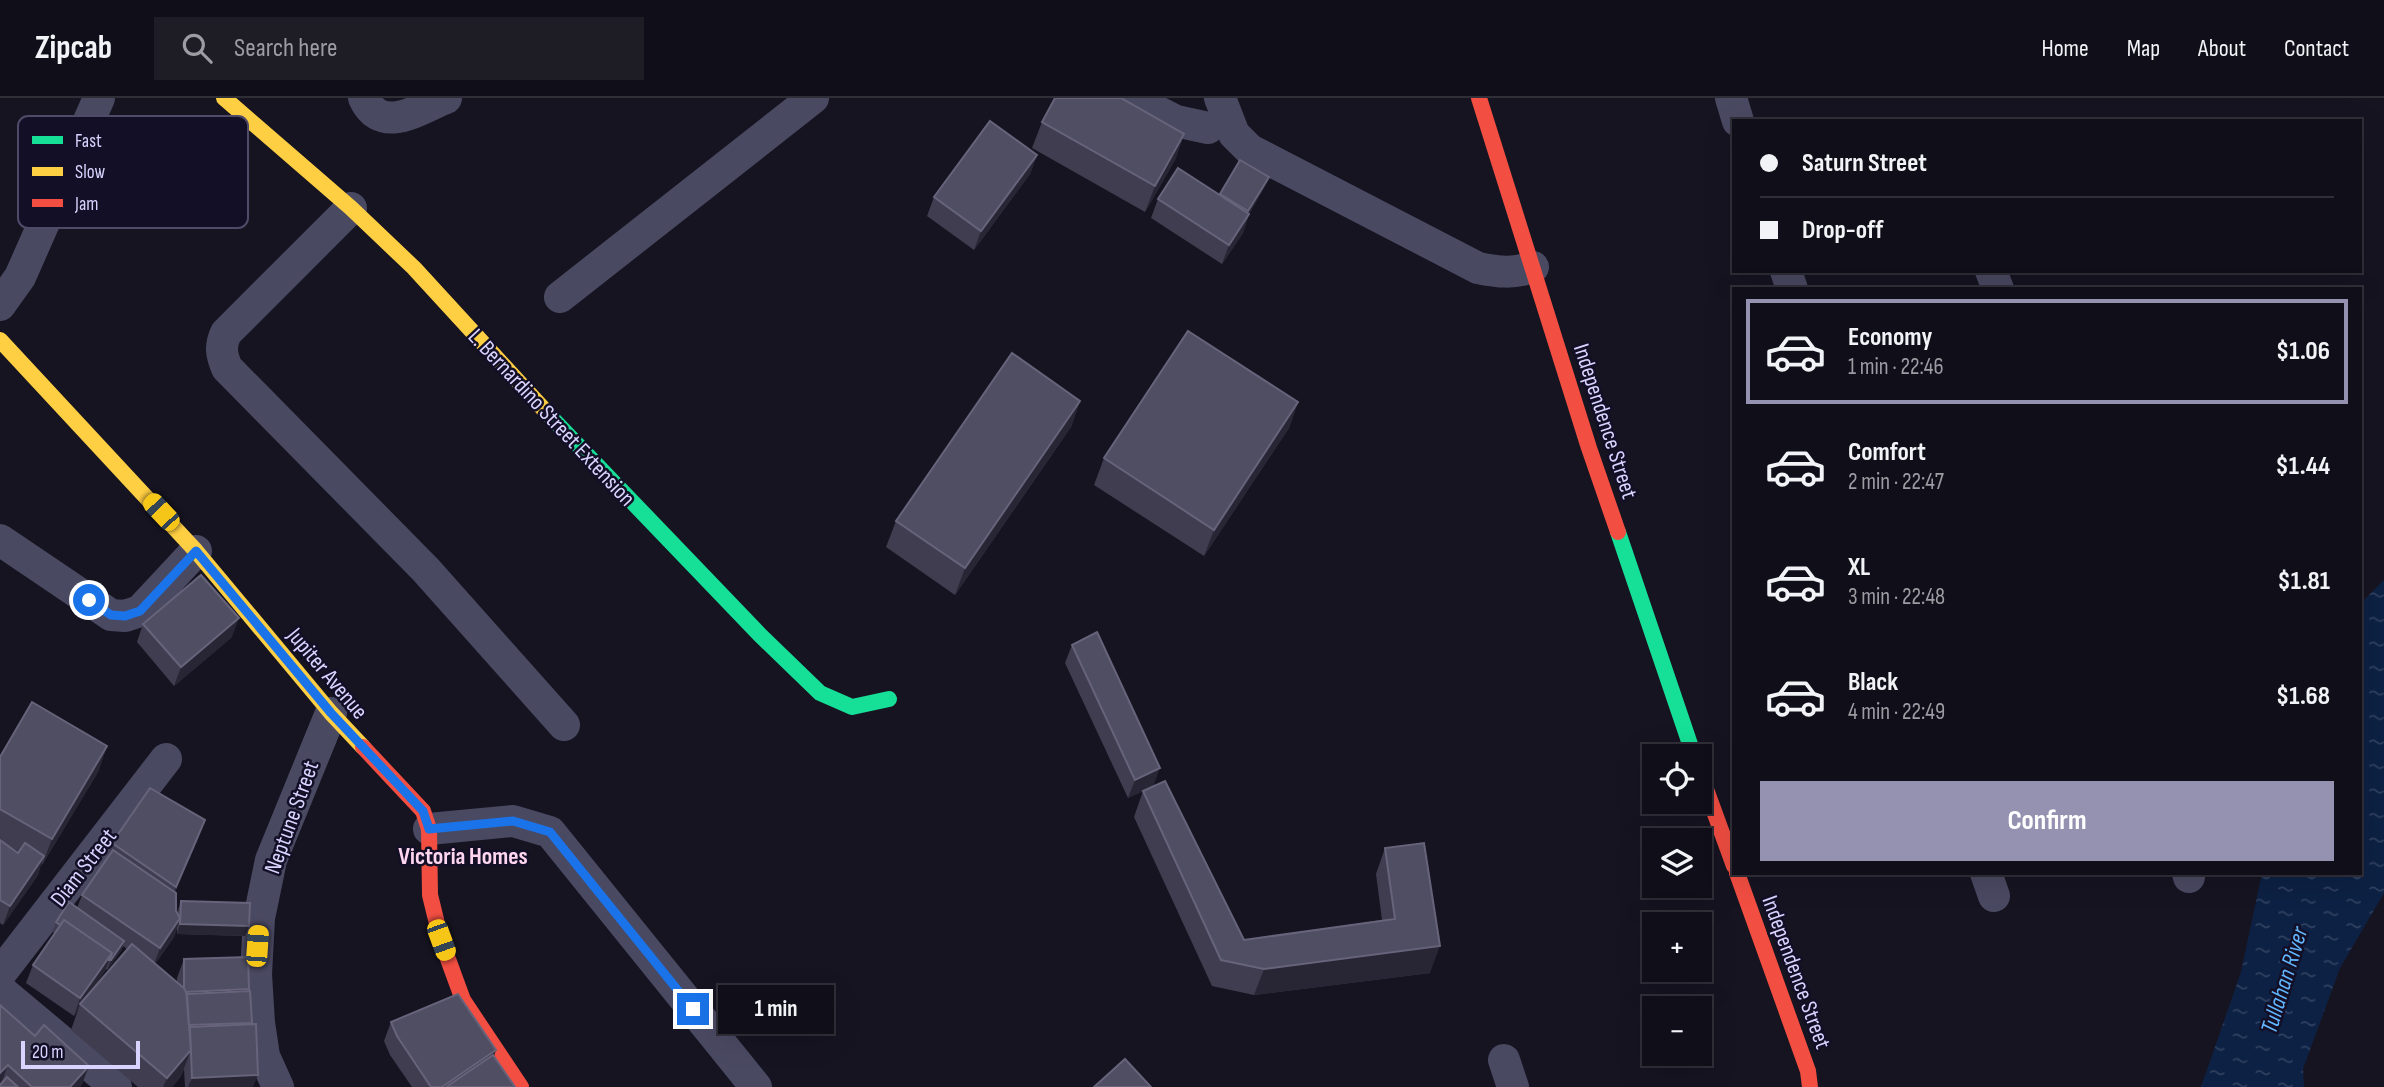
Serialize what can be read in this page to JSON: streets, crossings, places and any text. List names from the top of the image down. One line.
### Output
{"streets":{"street":["L. Bernardino Street Extension","Independence Street","Jupiter Avenue","Neptune Street","Diam Street"]},"crossings":[["Jupiter Avenue","Neptune Street"]],"districts":["Victoria Homes"],"water":["Tullahan River"],"legend":["Fast","Slow","Jam"],"scale_bar":"20 m","page":{"header":"Zipcab","search":"Search here","nav":["Home","Map","About","Contact"],"banner":["Saturn Street","Drop-off"],"list":[{"name":"Economy","note":"1 min · 22:46","value":"$1.06"},{"name":"Comfort","note":"2 min · 22:47","value":"$1.44"},{"name":"XL","note":"3 min · 22:48","value":"$1.81"},{"name":"Black","note":"4 min · 22:49","value":"$1.68"}],"map_buttons":["+","−"],"buttons":"Confirm","bubble":"1 min","scale":"20 m"}}
